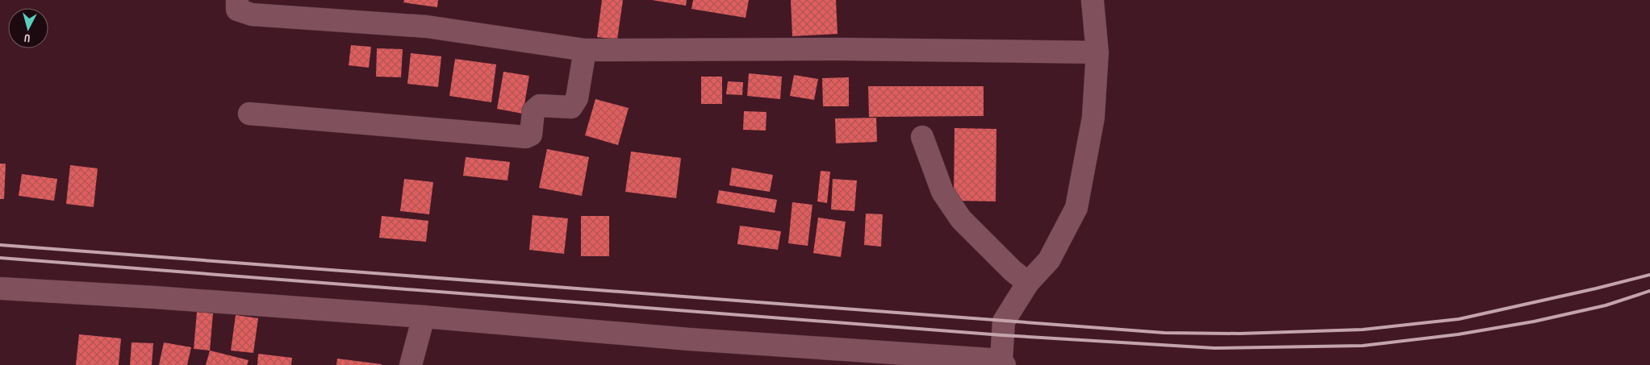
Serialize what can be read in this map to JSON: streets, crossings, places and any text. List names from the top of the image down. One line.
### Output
{"north":"bottom"}
